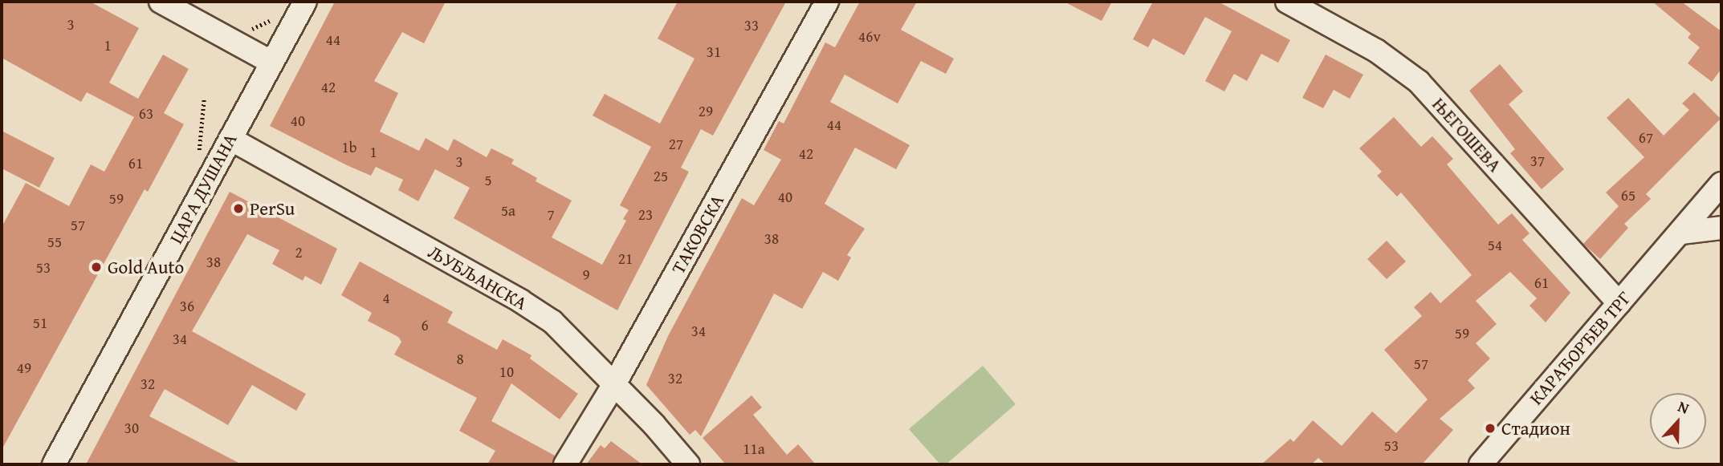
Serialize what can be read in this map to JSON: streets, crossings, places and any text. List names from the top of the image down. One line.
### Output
{"streets":{"street":["ЊЕГОШЕВА","ЦАРА ДУШАНА","ТАКОВСКА","ЉУБЉАНСКА","КАРАЂОРЂЕВ ТРГ"]},"crossings":[["ЊЕГОШЕВА","КАРАЂОРЂЕВ ТРГ"],["ЦАРА ДУШАНА","ЉУБЉАНСКА"],["ТАКОВСКА","ЉУБЉАНСКА"]],"places":["PerSu","Gold Auto","Стадион"],"house_numbers":["3","33","46v","44","1","31","42","29","63","40","44","67","27","1b","1","42","37","3","61","25","5","65","40","59","5a","7","23","57","38","55","54","2","21","38","53","9","61","4","36","51","6","34","59","34","8","57","49","10","32","32","30","53","11a"],"north":"top"}
